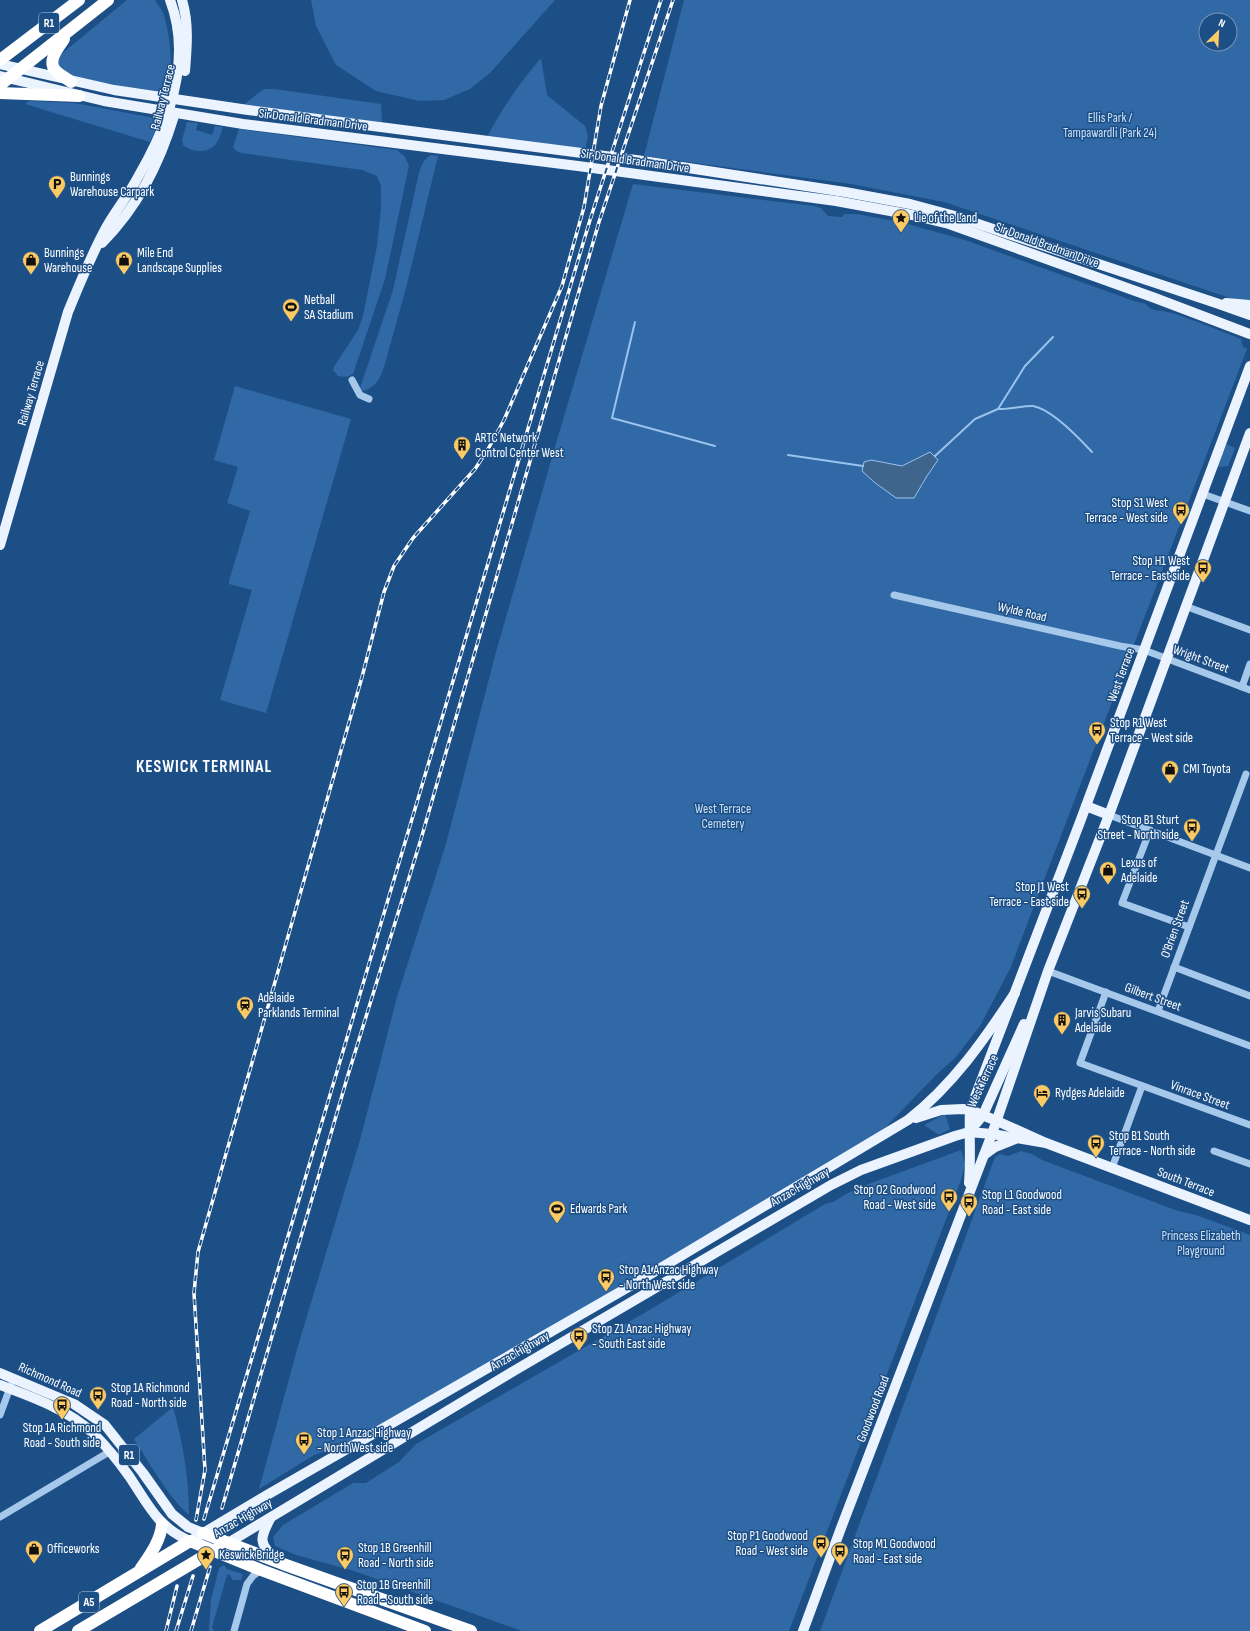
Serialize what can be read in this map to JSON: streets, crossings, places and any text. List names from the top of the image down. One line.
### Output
{"streets":{"highway":["R1","Anzac Highway","Richmond Road","A5"],"main road":["Railway Terrace","Sir Donald Bradman Drive","West Terrace","South Terrace","Goodwood Road"],"street":["Wylde Road","Wright Street","O'Brien Street","Gilbert Street","Vinrace Street"]},"crossings":[["R1","Sir Donald Bradman Drive"],["R1","Anzac Highway"],["R1","Richmond Road"],["Wylde Road","Wright Street"],["Wylde Road","West Terrace"],["Wright Street","West Terrace"],["West Terrace","Gilbert Street"],["West Terrace","South Terrace"],["West Terrace","Anzac Highway"],["West Terrace","Goodwood Road"],["O'Brien Street","Gilbert Street"],["Gilbert Street","Vinrace Street"],["South Terrace","Anzac Highway"],["South Terrace","Goodwood Road"],["Anzac Highway","Richmond Road"],["Anzac Highway","Goodwood Road"]],"districts":["KESWICK TERMINAL"],"parks":["Ellis Park / Tampawardli (Park 24)","West Terrace Cemetery","Princess Elizabeth Playground"],"places":{"parking":["Bunnings Warehouse Carpark"],"place":["Lie of the Land","Keswick Bridge"],"shop":["Bunnings Warehouse","Mile End Landscape Supplies","CMI Toyota","Lexus of Adelaide","Officeworks"],"sports":["Netball SA Stadium","Edwards Park"],"building":["ARTC Network Control Center West","Jarvis Subaru Adelaide"],"bus stop":["Stop S1 West Terrace - West side","Stop H1 West Terrace - East side","Stop R1 West Terrace - West side","Stop B1 Sturt Street - North side","Stop J1 West Terrace - East side","Stop B1 South Terrace - North side","Stop O2 Goodwood Road - West side","Stop L1 Goodwood Road - East side","Stop A1 Anzac Highway - North West side","Stop Z1 Anzac Highway - South East side","Stop 1A Richmond Road - North side","Stop 1A Richmond Road - South side","Stop 1 Anzac Highway - North West side","Stop P1 Goodwood Road - West side","Stop M1 Goodwood Road - East side","Stop 1B Greenhill Road - North side","Stop 1B Greenhill Road - South side"],"station":["Adelaide Parklands Terminal"],"hotel":["Rydges Adelaide"]},"north":"top right"}
